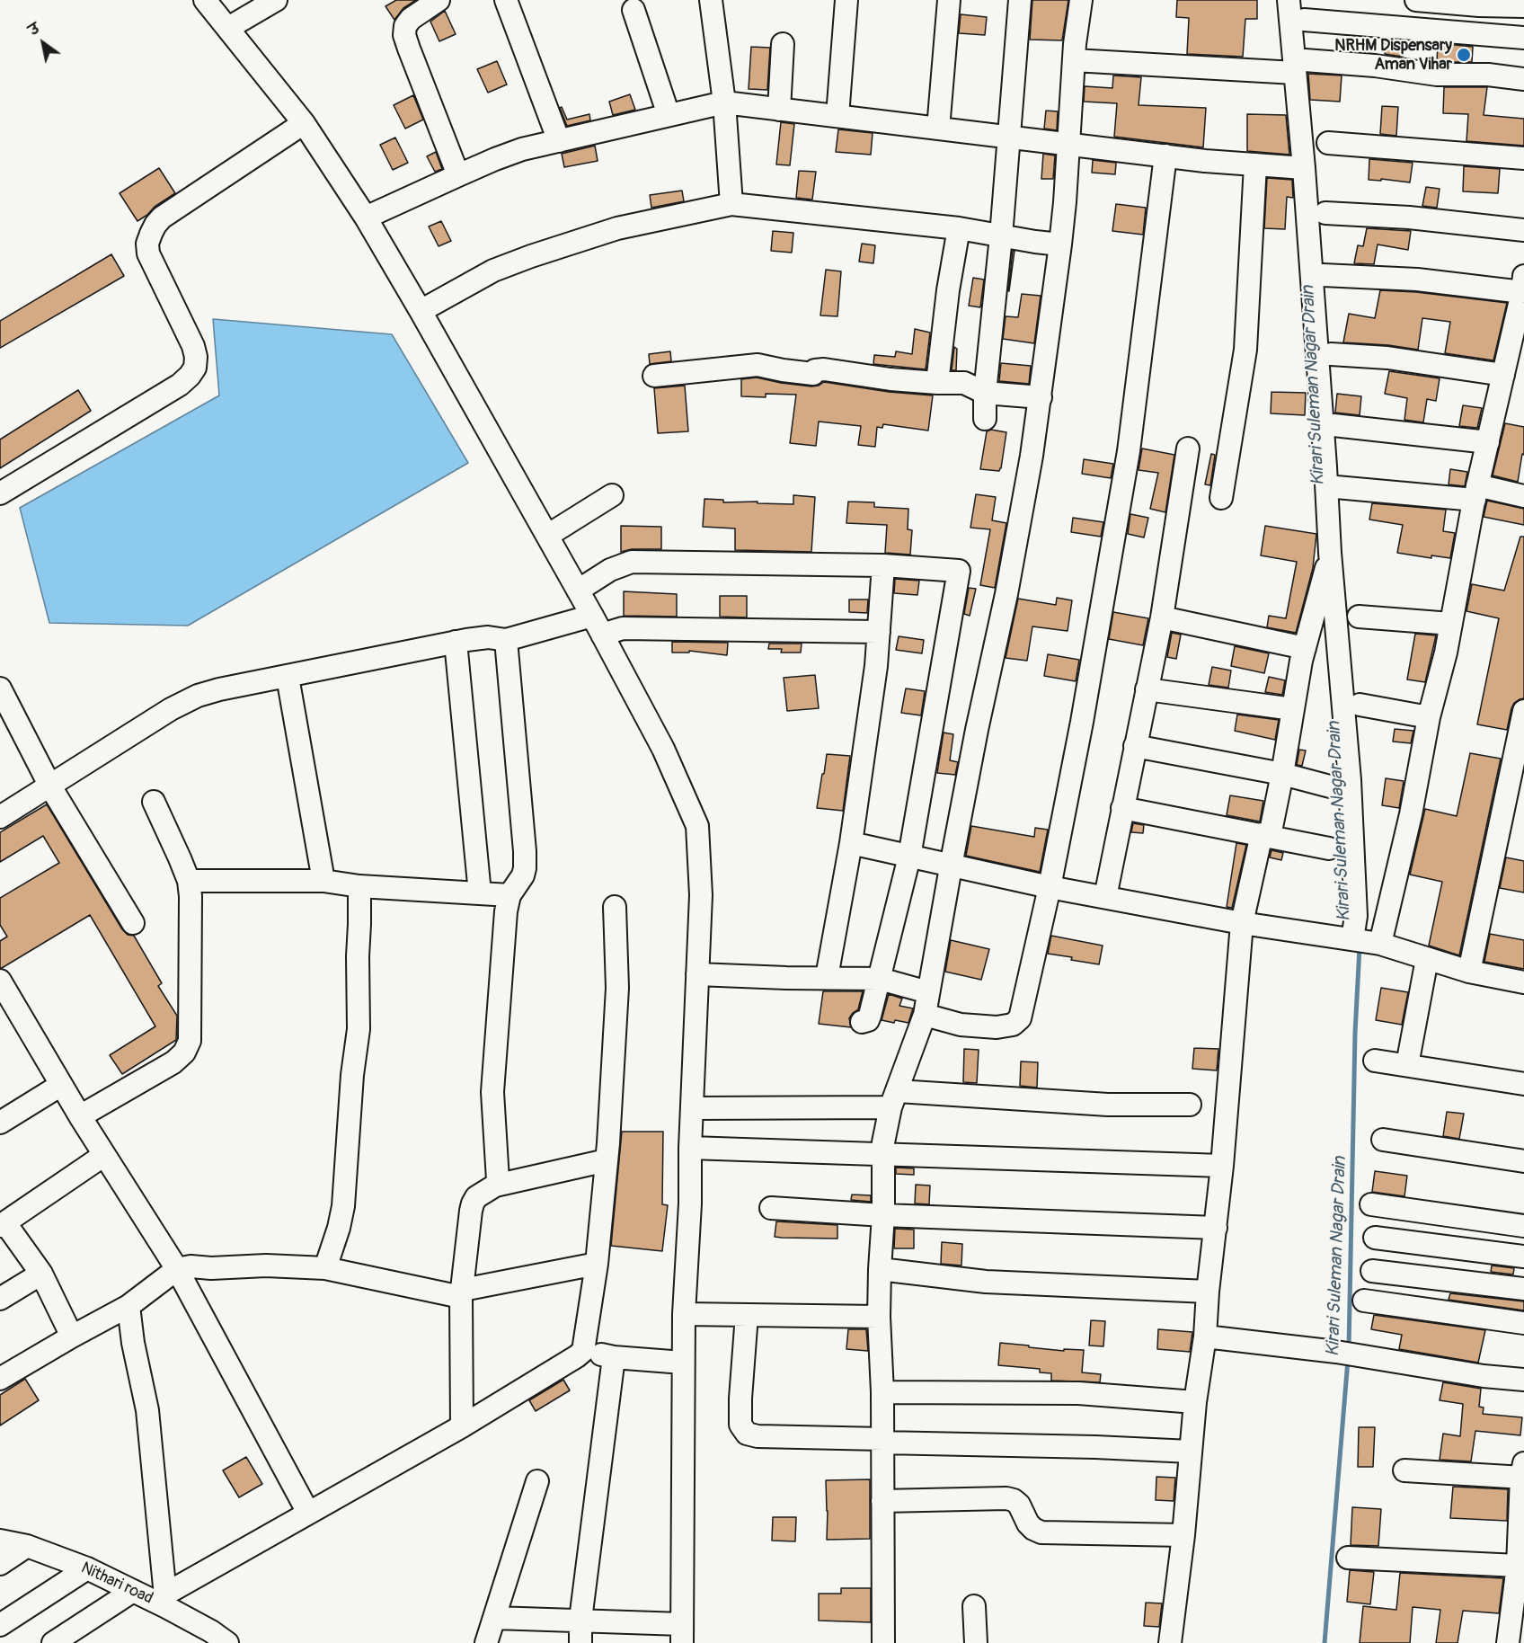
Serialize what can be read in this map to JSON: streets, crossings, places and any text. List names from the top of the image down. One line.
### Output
{"streets":{"street":["Nithari road"]},"water":["Kirari Suleman Nagar Drain"],"places":["NRHM Dispensary Aman Vihar"],"north":"top left"}
